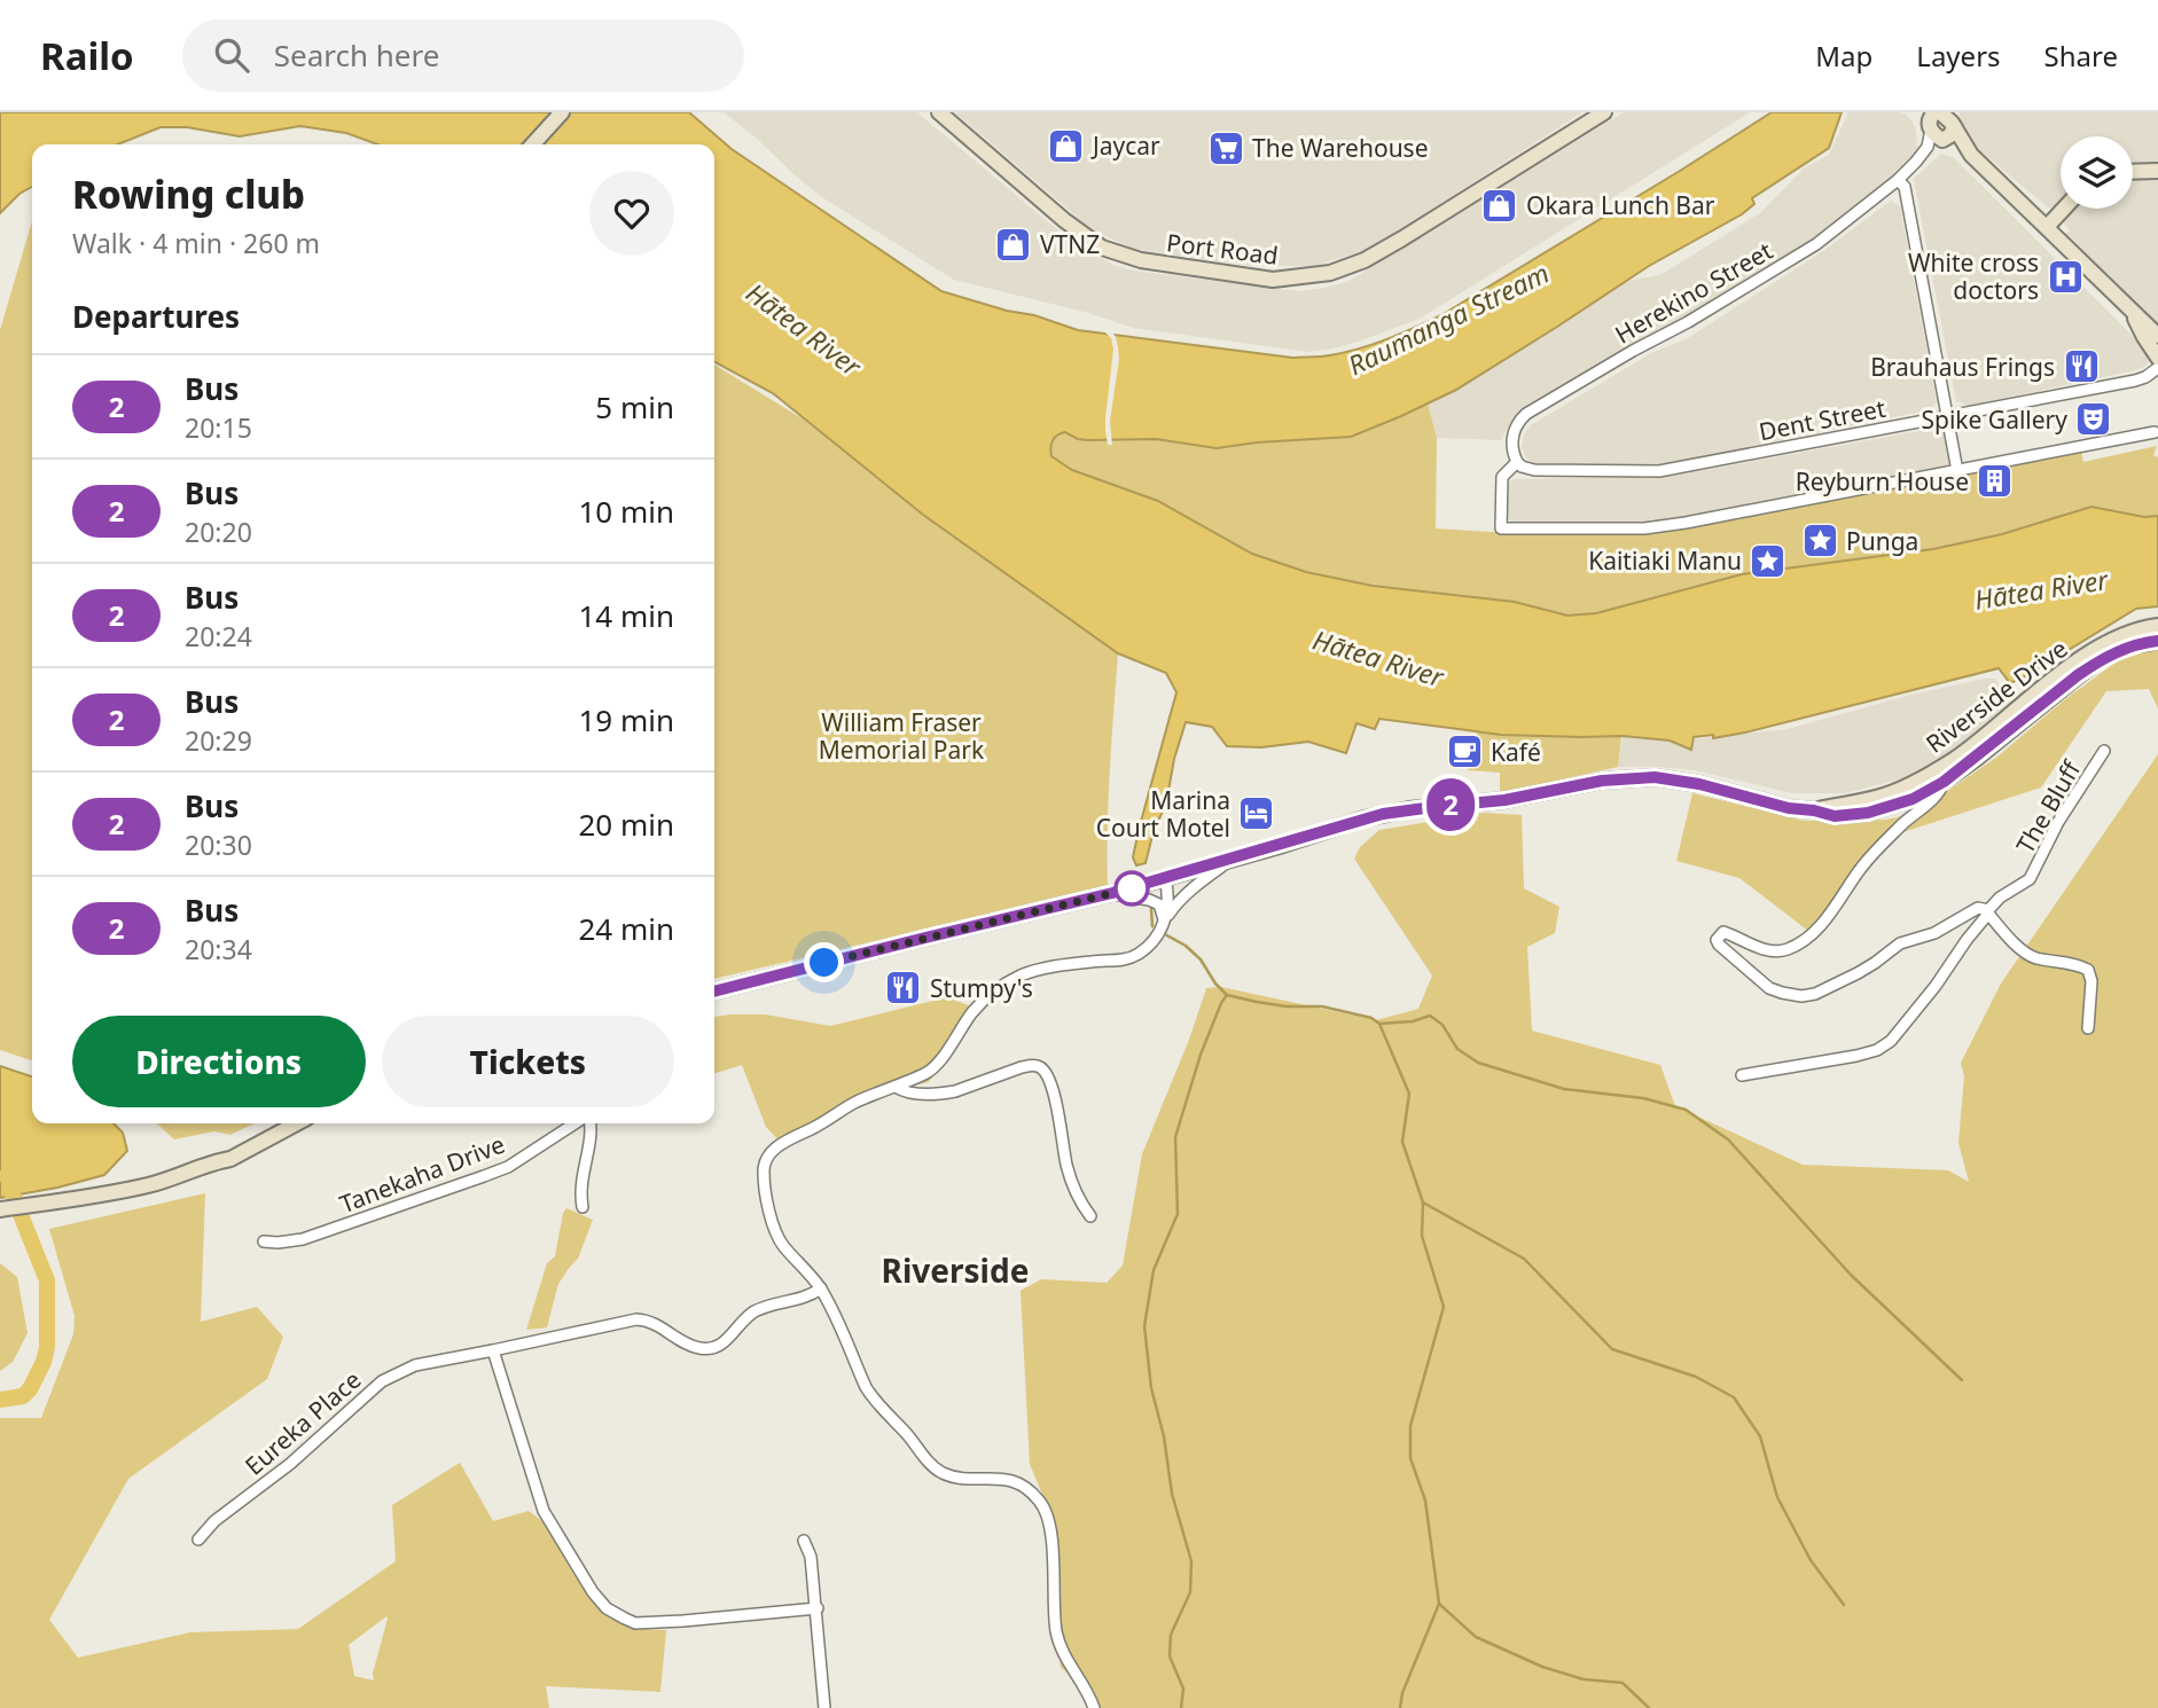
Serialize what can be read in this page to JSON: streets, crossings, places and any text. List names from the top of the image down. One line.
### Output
{"streets":{"main road":["Port Road","Riverside Drive"],"street":["Herekino Street","Dent Street","The Bluff","Tanekaha Drive","Eureka Place"]},"crossings":[["Herekino Street","Dent Street"]],"districts":["Riverside"],"water":["Raumanga Stream","Hātea River"],"parks":["William Fraser Memorial Park"],"places":{"shop":["Jaycar","Okara Lunch Bar","VTNZ"],"supermarket":["The Warehouse"],"hospital":["White cross doctors"],"restaurant":["Brauhaus Frings","Stumpy's"],"theatre":["Spike Gallery"],"building":["Reyburn House"],"place":["Punga","Kaitiaki Manu"],"cafe":["Kafé"],"hotel":["Marina Court Motel"]},"lines":["bus line 2"],"page":{"header":"Railo","search":"Search here","nav":["Map","Layers","Share"],"on_map":"2","heading":[["Rowing club","Walk · 4 min · 260 m"],"Departures"],"list":[{"mark":"2","name":"Bus","note":"20:15","value":"5 min"},{"mark":"2","name":"Bus","note":"20:20","value":"10 min"},{"mark":"2","name":"Bus","note":"20:24","value":"14 min"},{"mark":"2","name":"Bus","note":"20:29","value":"19 min"},{"mark":"2","name":"Bus","note":"20:30","value":"20 min"},{"mark":"2","name":"Bus","note":"20:34","value":"24 min"}],"buttons":["Directions","Tickets"]}}
